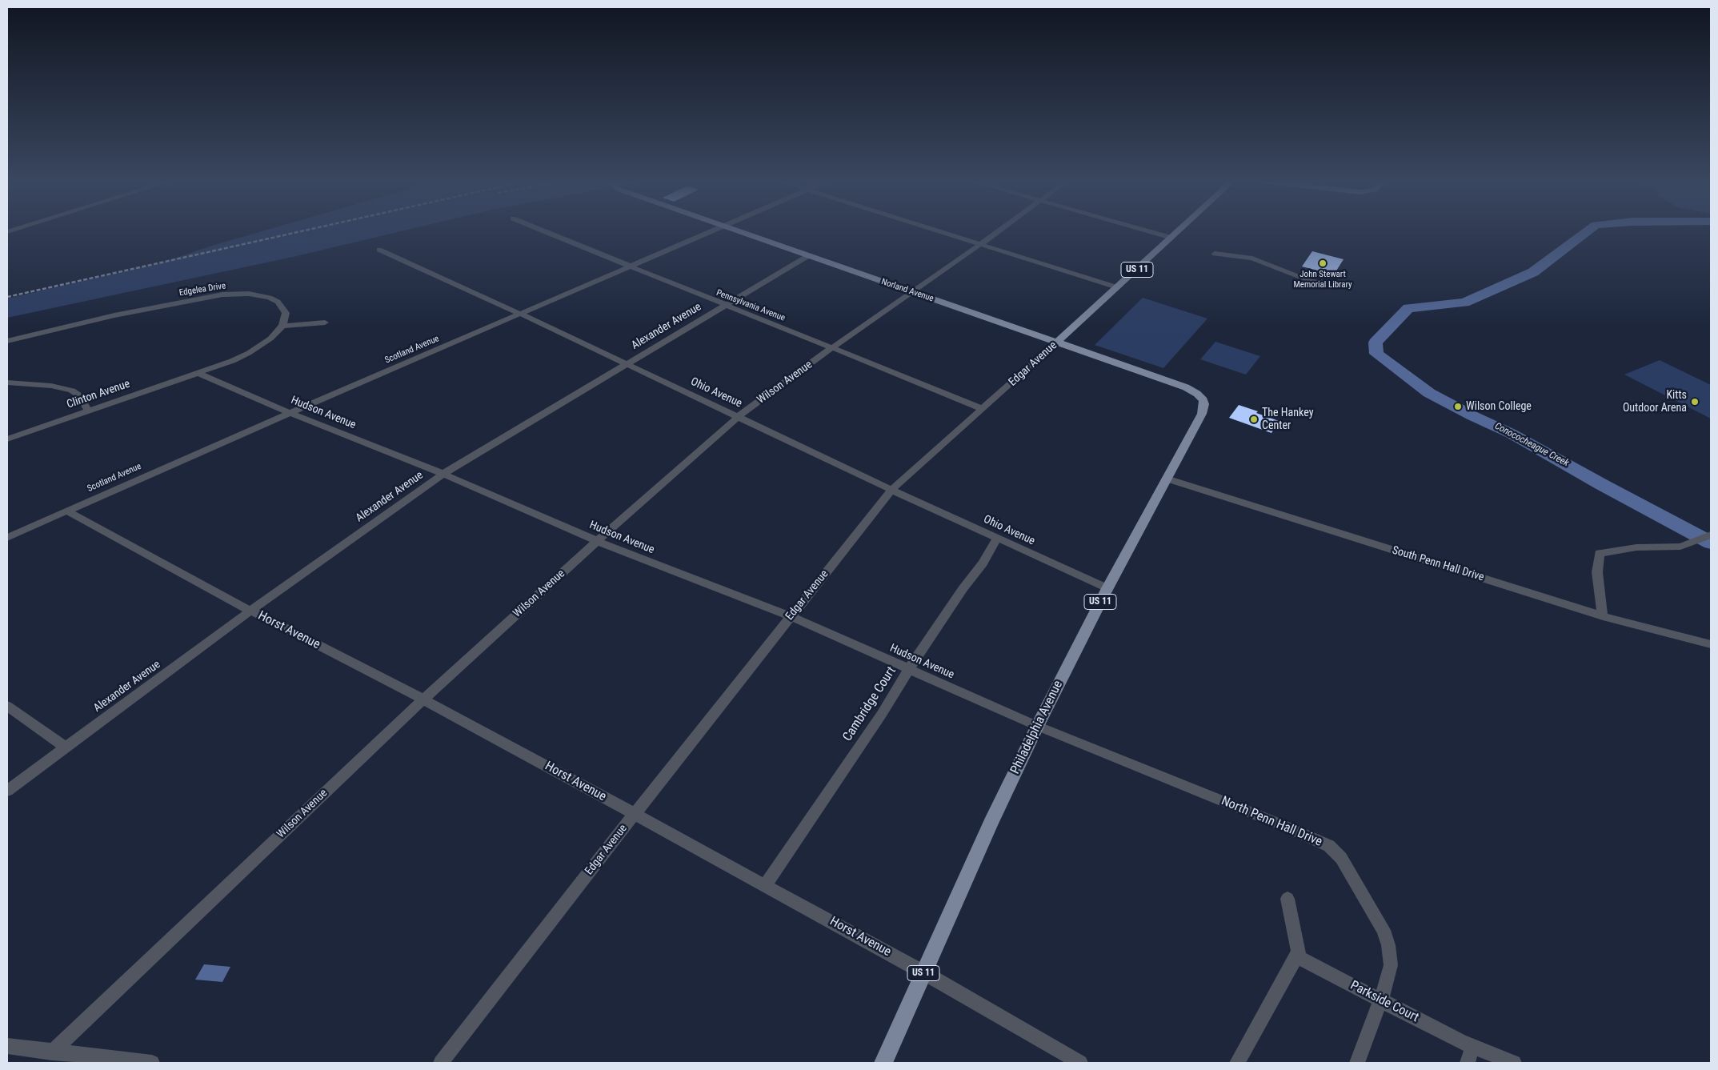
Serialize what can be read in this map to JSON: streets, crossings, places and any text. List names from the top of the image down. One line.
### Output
{"streets":{"main road":["US 11","Norland Avenue","Edgar Avenue","Philadelphia Avenue"],"street":["Edgelea Drive","Pennsylvania Avenue","Alexander Avenue","Scotland Avenue","Wilson Avenue","Ohio Avenue","Clinton Avenue","Hudson Avenue","South Penn Hall Drive","Horst Avenue","Cambridge Court","North Penn Hall Drive","Parkside Court"]},"crossings":[["Norland Avenue","Alexander Avenue"],["Norland Avenue","Edgar Avenue"],["Norland Avenue","Wilson Avenue"],["Norland Avenue","Philadelphia Avenue"],["Pennsylvania Avenue","Alexander Avenue"],["Pennsylvania Avenue","Scotland Avenue"],["Pennsylvania Avenue","Edgar Avenue"],["Pennsylvania Avenue","Wilson Avenue"],["Alexander Avenue","Ohio Avenue"],["Alexander Avenue","Hudson Avenue"],["Alexander Avenue","Horst Avenue"],["Scotland Avenue","Ohio Avenue"],["Scotland Avenue","Hudson Avenue"],["Scotland Avenue","Horst Avenue"],["Edgar Avenue","Ohio Avenue"],["Edgar Avenue","Hudson Avenue"],["Edgar Avenue","Horst Avenue"],["Wilson Avenue","Ohio Avenue"],["Wilson Avenue","Hudson Avenue"],["Wilson Avenue","Horst Avenue"],["Ohio Avenue","Cambridge Court"],["Ohio Avenue","Philadelphia Avenue"],["Clinton Avenue","Hudson Avenue"],["Hudson Avenue","Cambridge Court"],["Hudson Avenue","Philadelphia Avenue"],["Hudson Avenue","North Penn Hall Drive"],["South Penn Hall Drive","Philadelphia Avenue"],["Horst Avenue","Cambridge Court"],["Horst Avenue","Philadelphia Avenue"],["Philadelphia Avenue","North Penn Hall Drive"],["North Penn Hall Drive","Parkside Court"]],"water":["Conococheague Creek"],"places":["John Stewart Memorial Library","Kitts Outdoor Arena","Wilson College","The Hankey Center"]}
